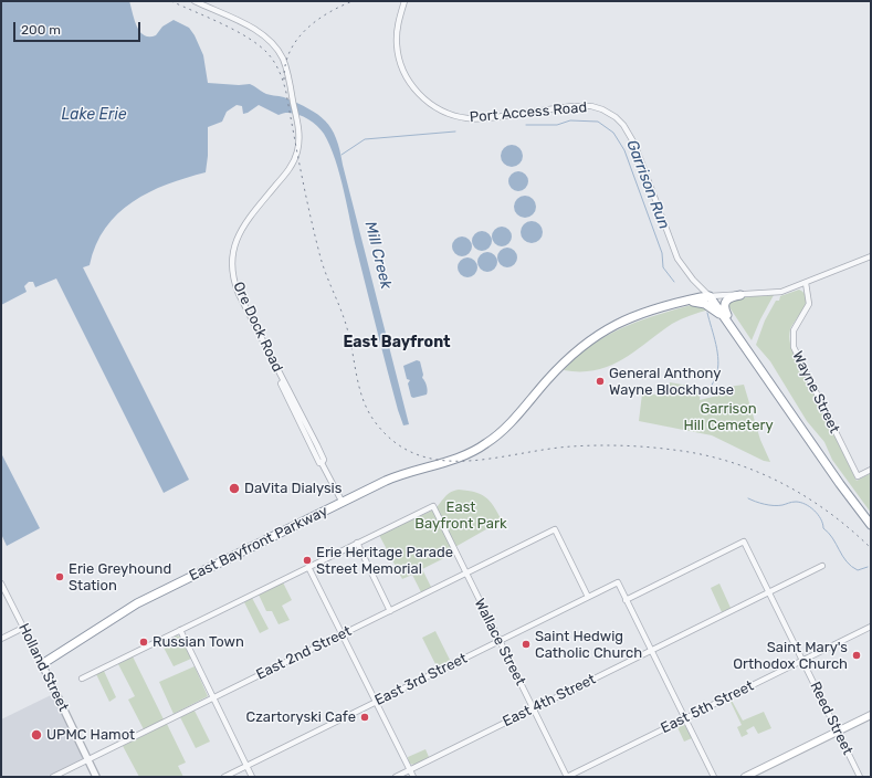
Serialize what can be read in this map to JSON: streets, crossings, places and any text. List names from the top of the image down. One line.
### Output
{"streets":{"highway":["East Bayfront Parkway"],"street":["Port Access Road","Ore Dock Road","Wayne Street","Wallace Street","East 2nd Street","Holland Street","East 3rd Street","East 4th Street","East 5th Street","Reed Street"]},"crossings":[["Port Access Road","East Bayfront Parkway"],["Ore Dock Road","East Bayfront Parkway"],["East Bayfront Parkway","Holland Street"],["Wallace Street","East 2nd Street"],["Wallace Street","East 3rd Street"],["Wallace Street","East 4th Street"],["Wallace Street","East 5th Street"],["East 2nd Street","Holland Street"],["East 2nd Street","East 3rd Street"],["East 3rd Street","Reed Street"],["East 4th Street","Reed Street"],["East 5th Street","Reed Street"]],"districts":["East Bayfront"],"water":["Lake Erie","Garrison Run","Mill Creek"],"parks":["Garrison Hill Cemetery","East Bayfront Park"],"places":["General Anthony Wayne Blockhouse","DaVita Dialysis","Erie Heritage Parade Street Memorial","Erie Greyhound Station","Russian Town","Saint Hedwig Catholic Church","Saint Mary's Orthodox Church","Czartoryski Cafe","UPMC Hamot"],"scale_bar":"200 m"}
